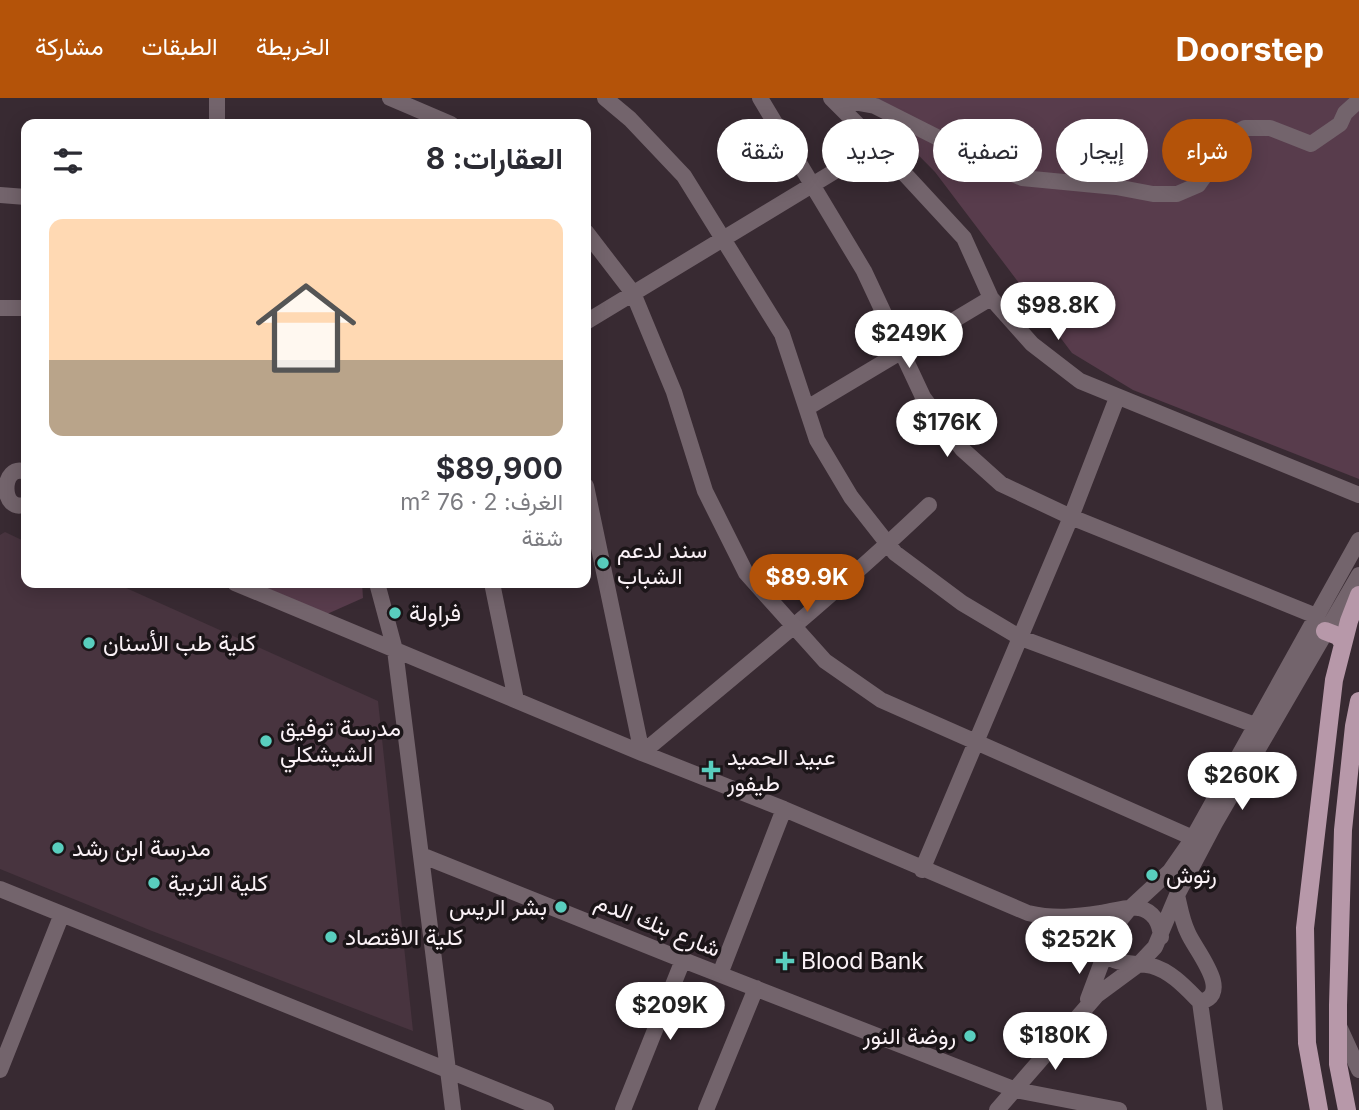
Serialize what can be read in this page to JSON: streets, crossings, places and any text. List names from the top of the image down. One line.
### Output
{"streets":{"street":["شارع بنك الدم"]},"places":{"other":["سند لدعم الشباب","فراولة","كلية طب الأسنان","مدرسة توفيق الشيشكلي","مدرسة ابن رشد","رتوش","كلية التربية","بشر الريس","كلية الاقتصاد","روضة النور"],"health":["عبيد الحميد طيفور","Blood Bank"]},"page":{"header":"Doorstep","nav":["الخريطة","الطبقات","مشاركة"],"chip":["شراء","إيجار","تصفية","جديد","شقة"],"heading":"العقارات: 8","list":[{"name":"$89,900","note":"الغرف: 2 · 76 m² · شقة"}],"price":["$98.8K","$249K","$176K","$89.9K","$260K","$252K","$209K","$180K"]}}
